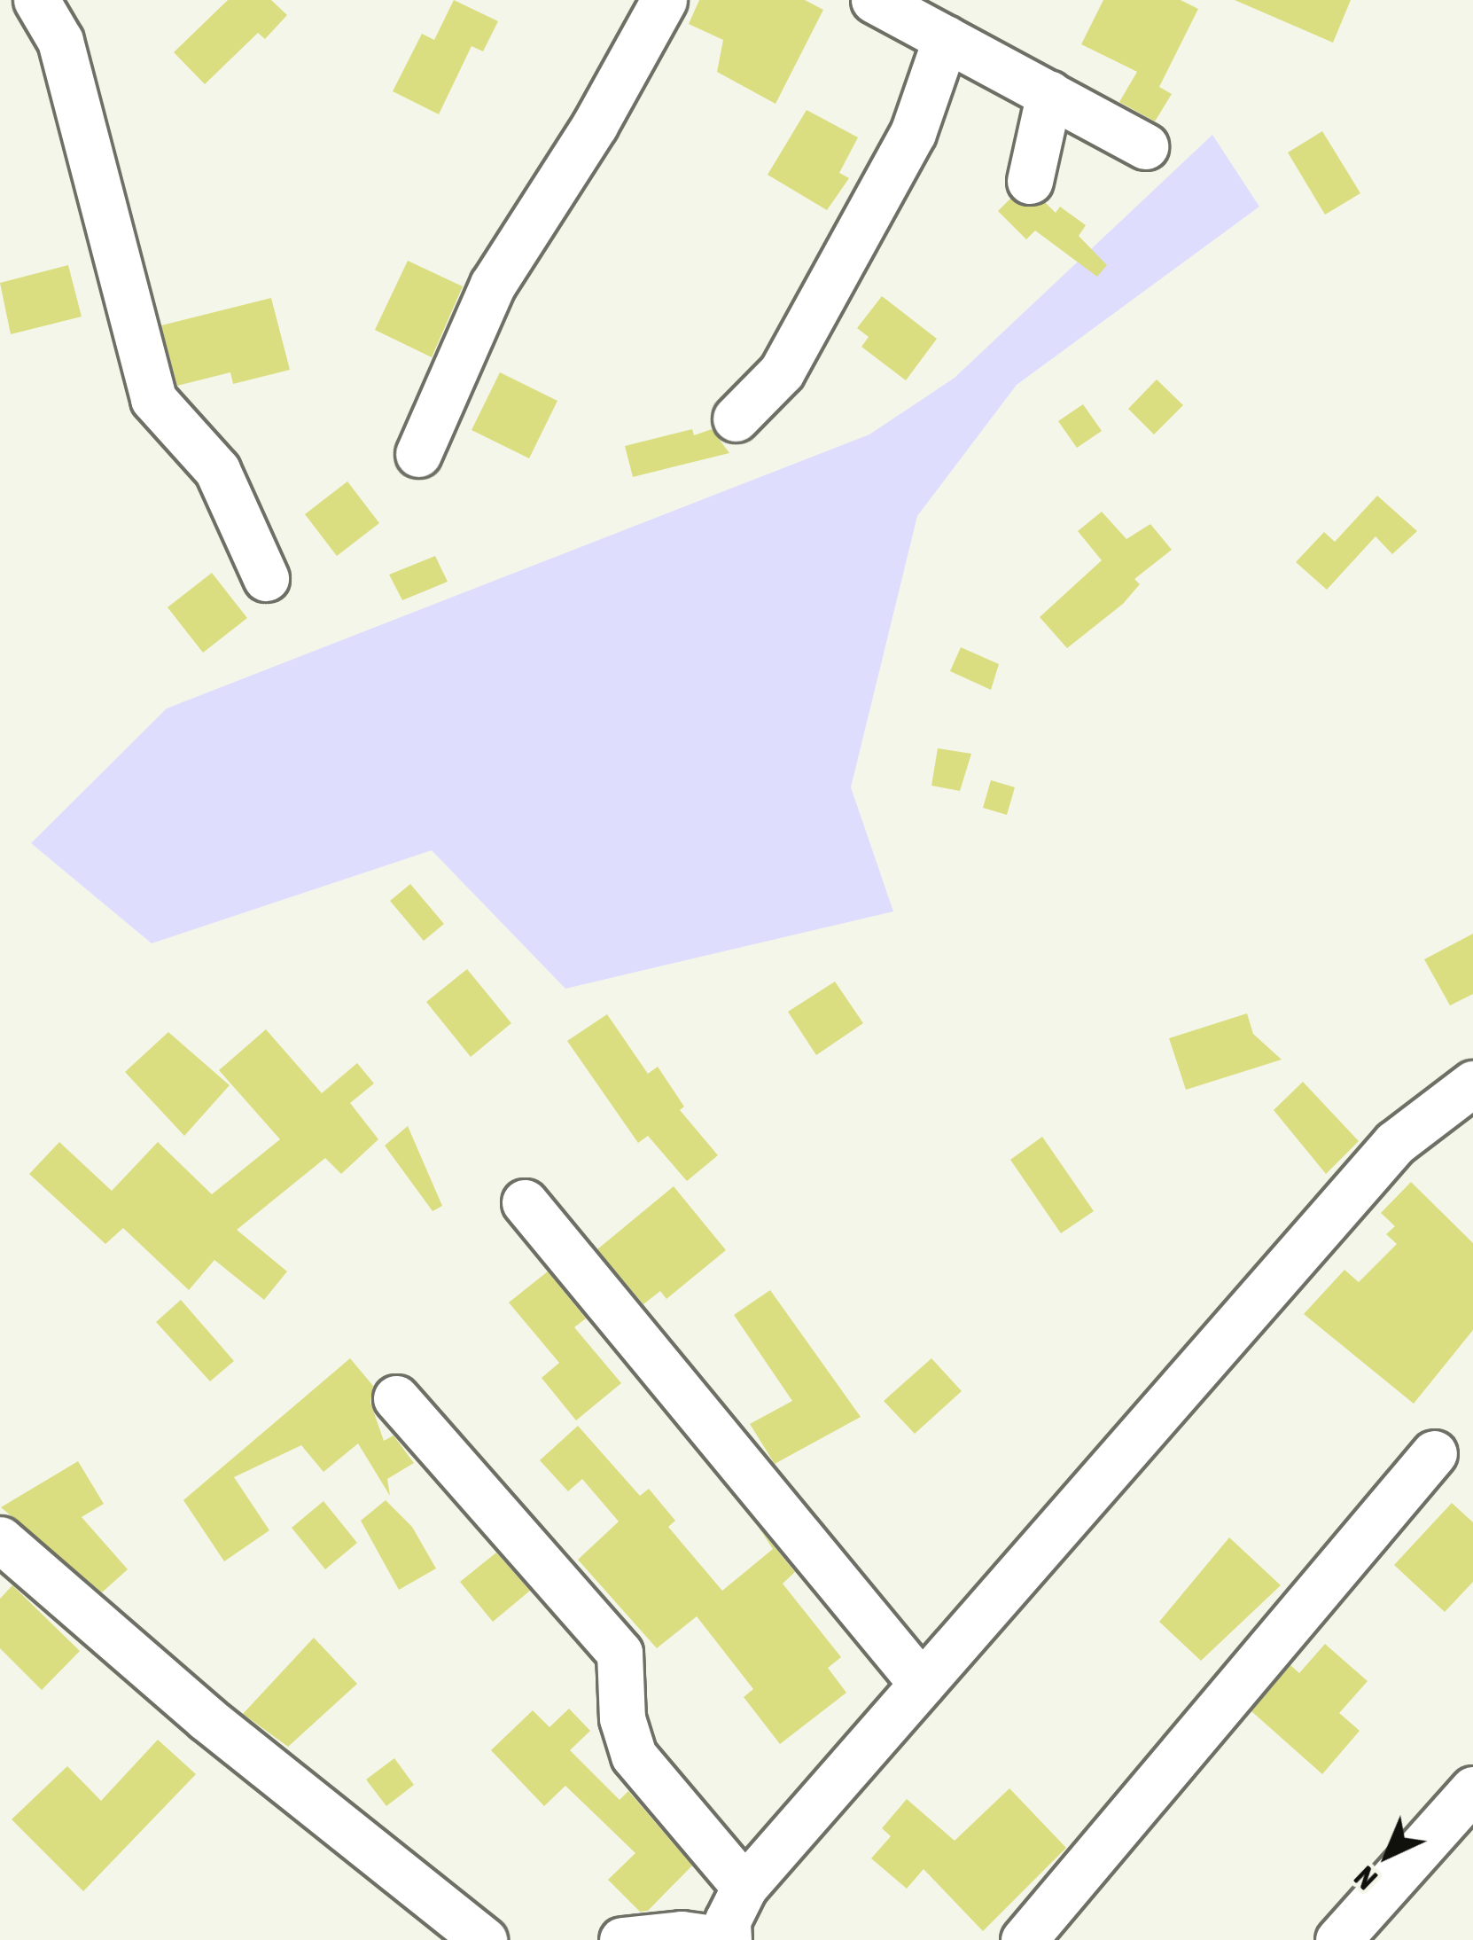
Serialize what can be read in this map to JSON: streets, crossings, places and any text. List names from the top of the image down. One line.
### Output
{"north":"bottom left"}
